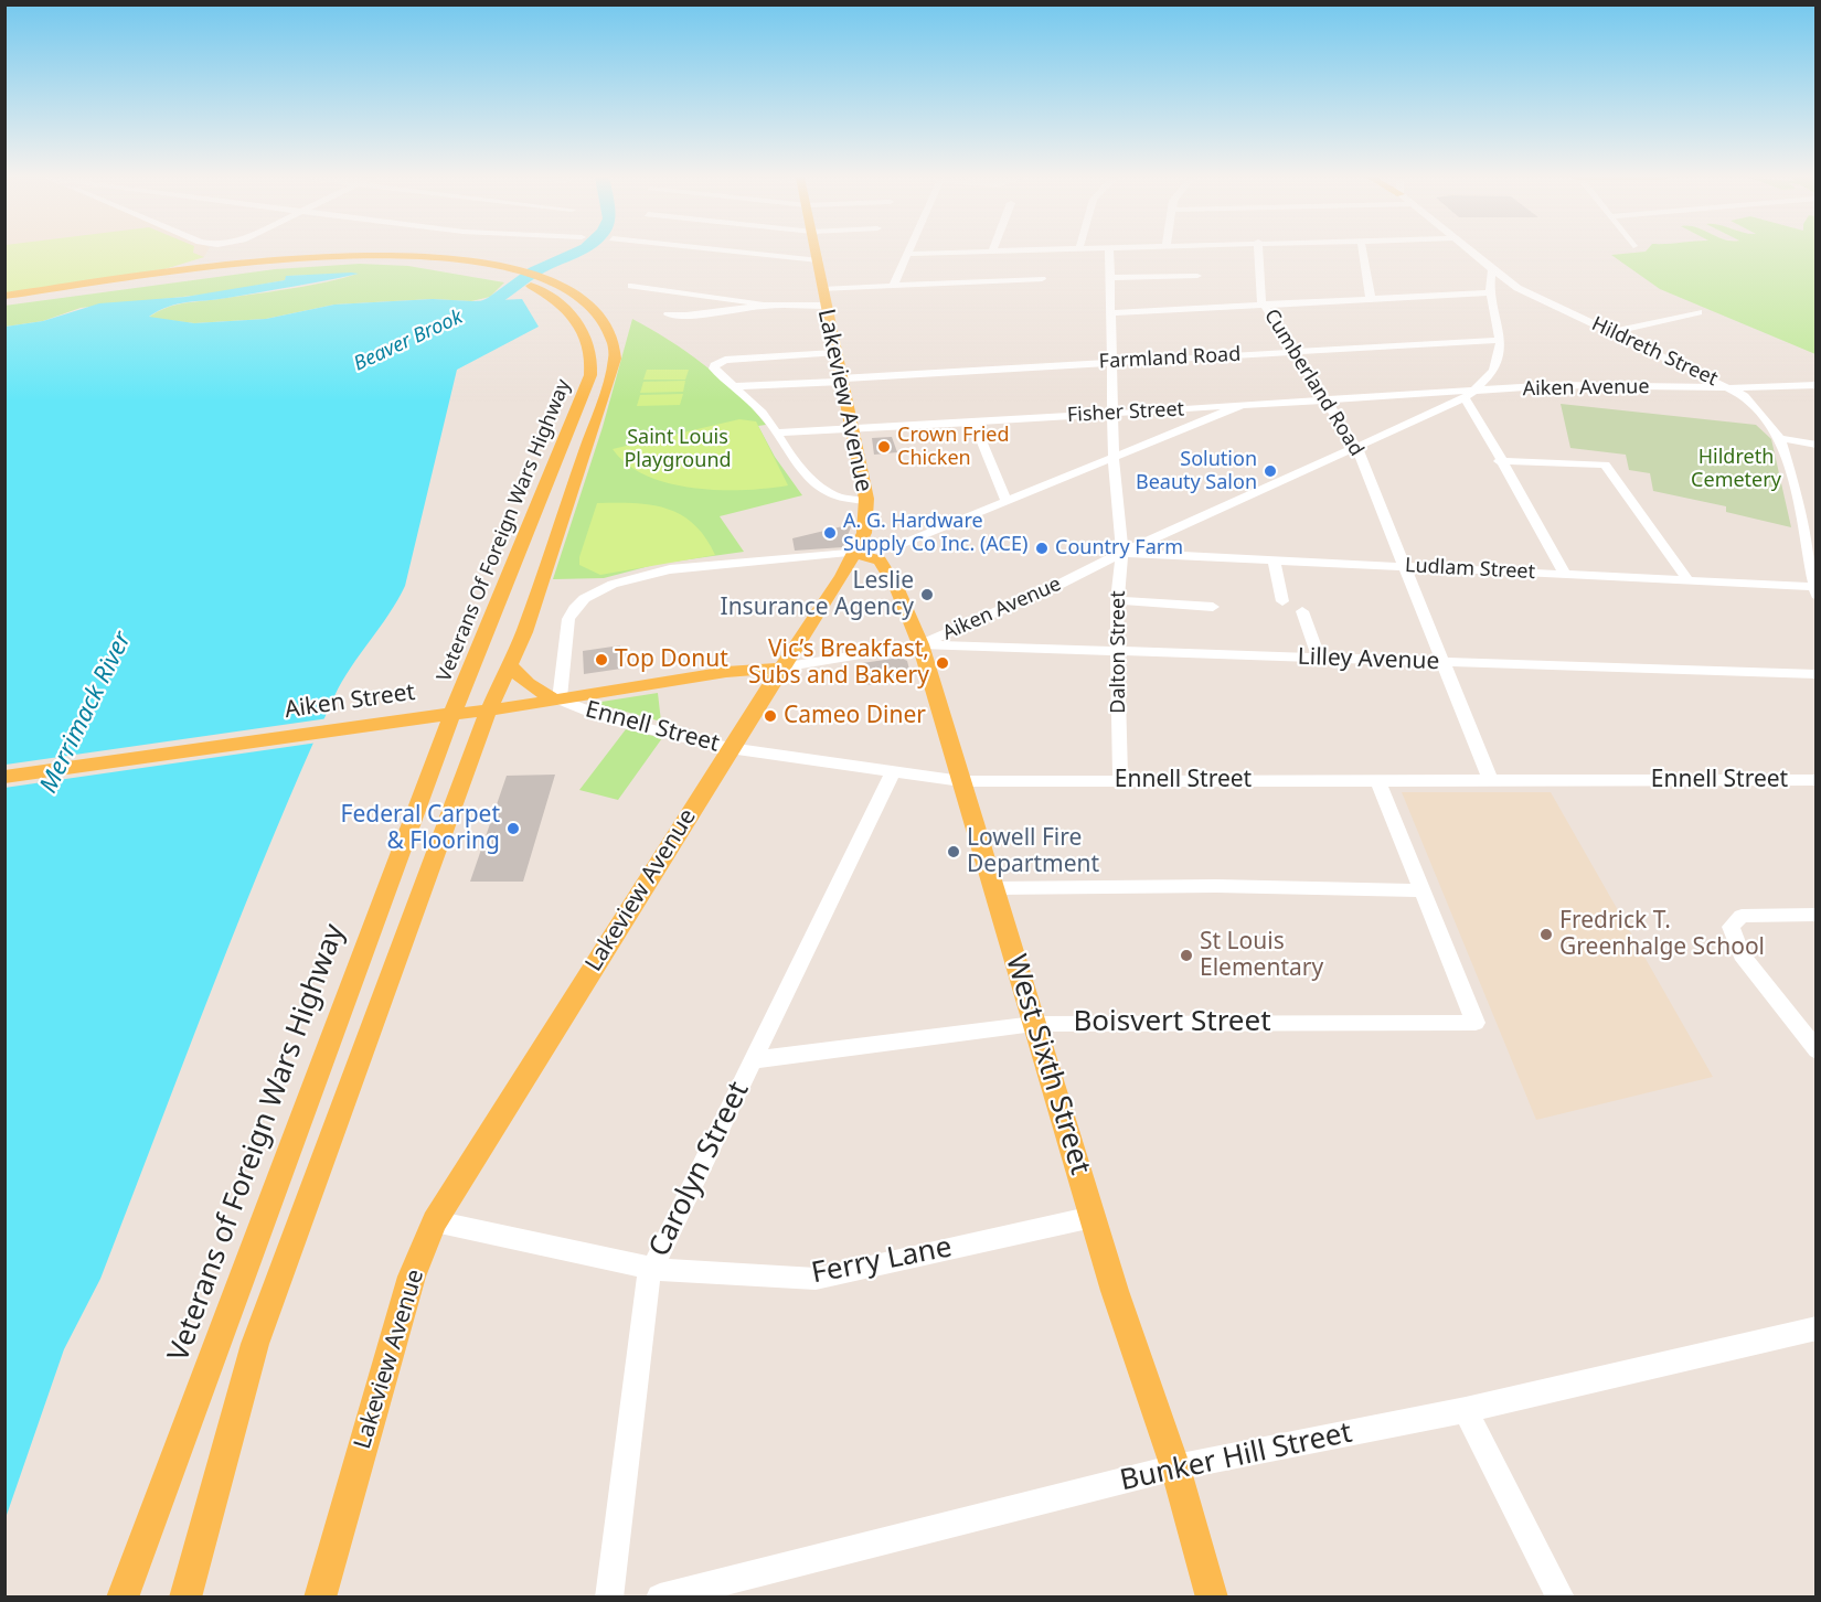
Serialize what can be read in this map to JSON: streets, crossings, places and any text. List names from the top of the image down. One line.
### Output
{"streets":{"main road":["Lakeview Avenue","Veterans Of Foreign Wars Highway","Aiken Street","West Sixth Street","Veterans of Foreign Wars Highway"],"street":["Hildreth Street","Farmland Road","Cumberland Road","Aiken Avenue","Fisher Street","Ludlam Street","Dalton Street","Lilley Avenue","Ennell Street","Boisvert Street","Carolyn Street","Ferry Lane","Bunker Hill Street"]},"crossings":[["Hildreth Street","Aiken Avenue"],["Hildreth Street","Ludlam Street"],["Farmland Road","Cumberland Road"],["Farmland Road","Lakeview Avenue"],["Farmland Road","Dalton Street"],["Cumberland Road","Aiken Avenue"],["Cumberland Road","Fisher Street"],["Cumberland Road","Ludlam Street"],["Cumberland Road","Lilley Avenue"],["Cumberland Road","Ennell Street"],["Aiken Avenue","Lakeview Avenue"],["Aiken Avenue","Fisher Street"],["Aiken Avenue","Ludlam Street"],["Aiken Avenue","Dalton Street"],["Aiken Avenue","Lilley Avenue"],["Aiken Avenue","Aiken Street"],["Aiken Avenue","West Sixth Street"],["Lakeview Avenue","Fisher Street"],["Lakeview Avenue","Aiken Street"],["Lakeview Avenue","Ennell Street"],["Lakeview Avenue","West Sixth Street"],["Lakeview Avenue","Ferry Lane"],["Fisher Street","Dalton Street"],["Veterans Of Foreign Wars Highway","Aiken Street"],["Veterans Of Foreign Wars Highway","Veterans of Foreign Wars Highway"],["Ludlam Street","Dalton Street"],["Dalton Street","Lilley Avenue"],["Dalton Street","Ennell Street"],["Lilley Avenue","West Sixth Street"],["Aiken Street","Ennell Street"],["Aiken Street","Veterans of Foreign Wars Highway"],["Ennell Street","West Sixth Street"],["Ennell Street","Carolyn Street"],["Boisvert Street","West Sixth Street"],["Boisvert Street","Carolyn Street"],["West Sixth Street","Ferry Lane"],["West Sixth Street","Bunker Hill Street"],["Carolyn Street","Ferry Lane"]],"water":["Beaver Brook","Merrimack River"],"parks":["Saint Louis Playground","Hildreth Cemetery"],"places":["Crown Fried Chicken","Solution Beauty Salon","A. G. Hardware Supply Co Inc. (ACE)","Country Farm","Leslie Insurance Agency","Top Donut","Vic’s Breakfast, Subs and Bakery","Cameo Diner","Federal Carpet & Flooring","Lowell Fire Department","Fredrick T. Greenhalge School","St Louis Elementary"]}
